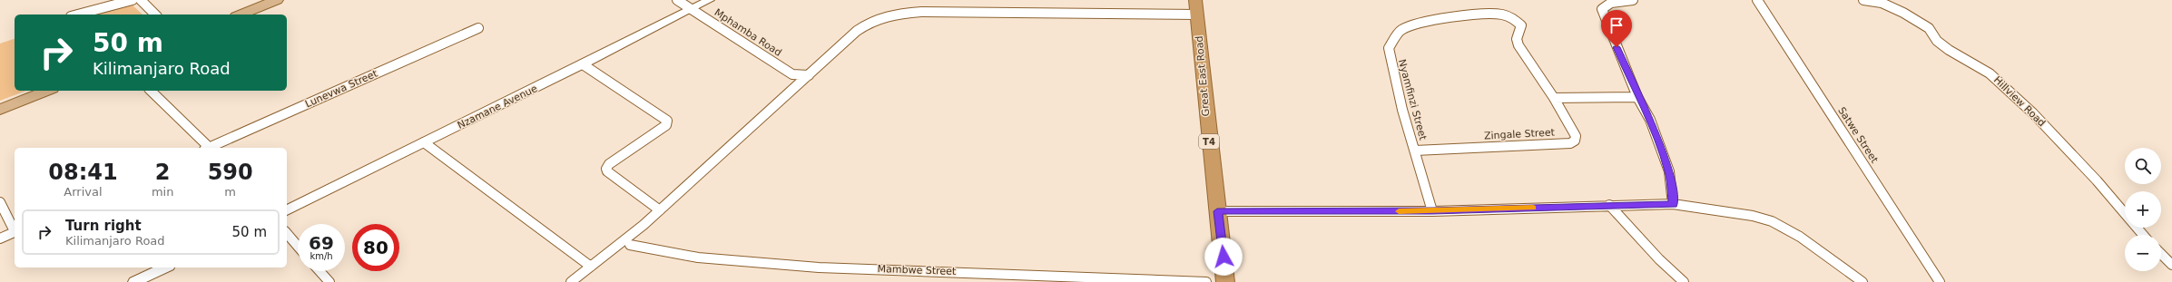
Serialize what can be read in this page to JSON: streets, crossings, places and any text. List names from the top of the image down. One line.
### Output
{"streets":{"highway":["Great East Road","T4"],"street":["Mphamba Road","Lunevwa Street","Nyamfinzi Street","Hillview Road","Nzamane Avenue","Zingale Street","Satwe Street","Mambwe Street"]},"crossings":[["Mphamba Road","Nzamane Avenue"],["Nyamfinzi Street","Zingale Street"]],"page":{"turn":["50 m","Kilimanjaro Road"],"map_buttons":["+","−"],"eta":["08:41","Arrival","2","min","590","m"],"list":[{"name":"Turn right","note":"Kilimanjaro Road","value":"50 m"}],"speed":"69 km/h","limit":"80"}}
